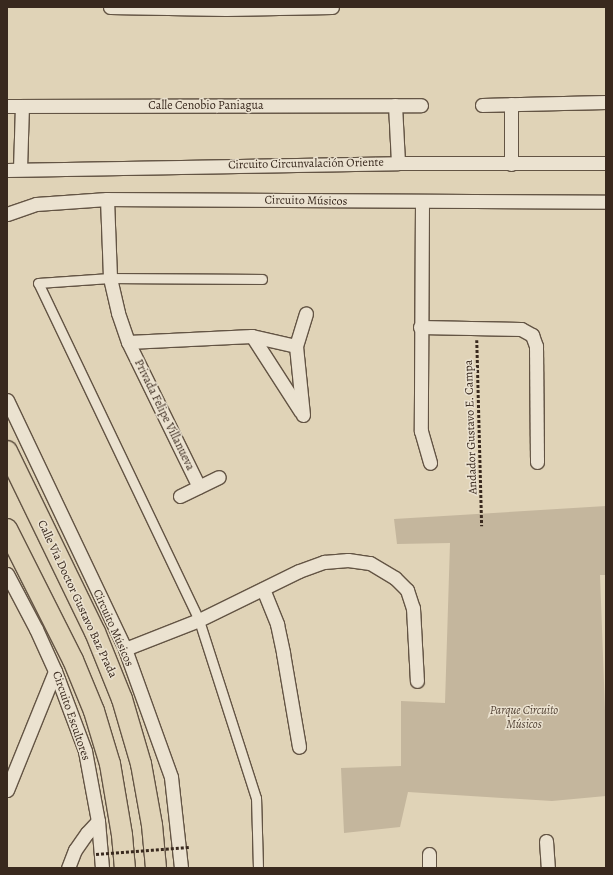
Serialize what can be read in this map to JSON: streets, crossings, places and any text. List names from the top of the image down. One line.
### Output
{"streets":{"main road":["Calle Vía Doctor Gustavo Baz Prada"],"street":["Calle Cenobio Paniagua","Circuito Circunvalación Oriente","Circuito Músicos","Privada Felipe Villanueva","Circuito Escultores"],"path":["Andador Gustavo E. Campa"]},"crossings":[["Circuito Músicos","Privada Felipe Villanueva"]],"parks":["Parque Circuito Músicos"]}
